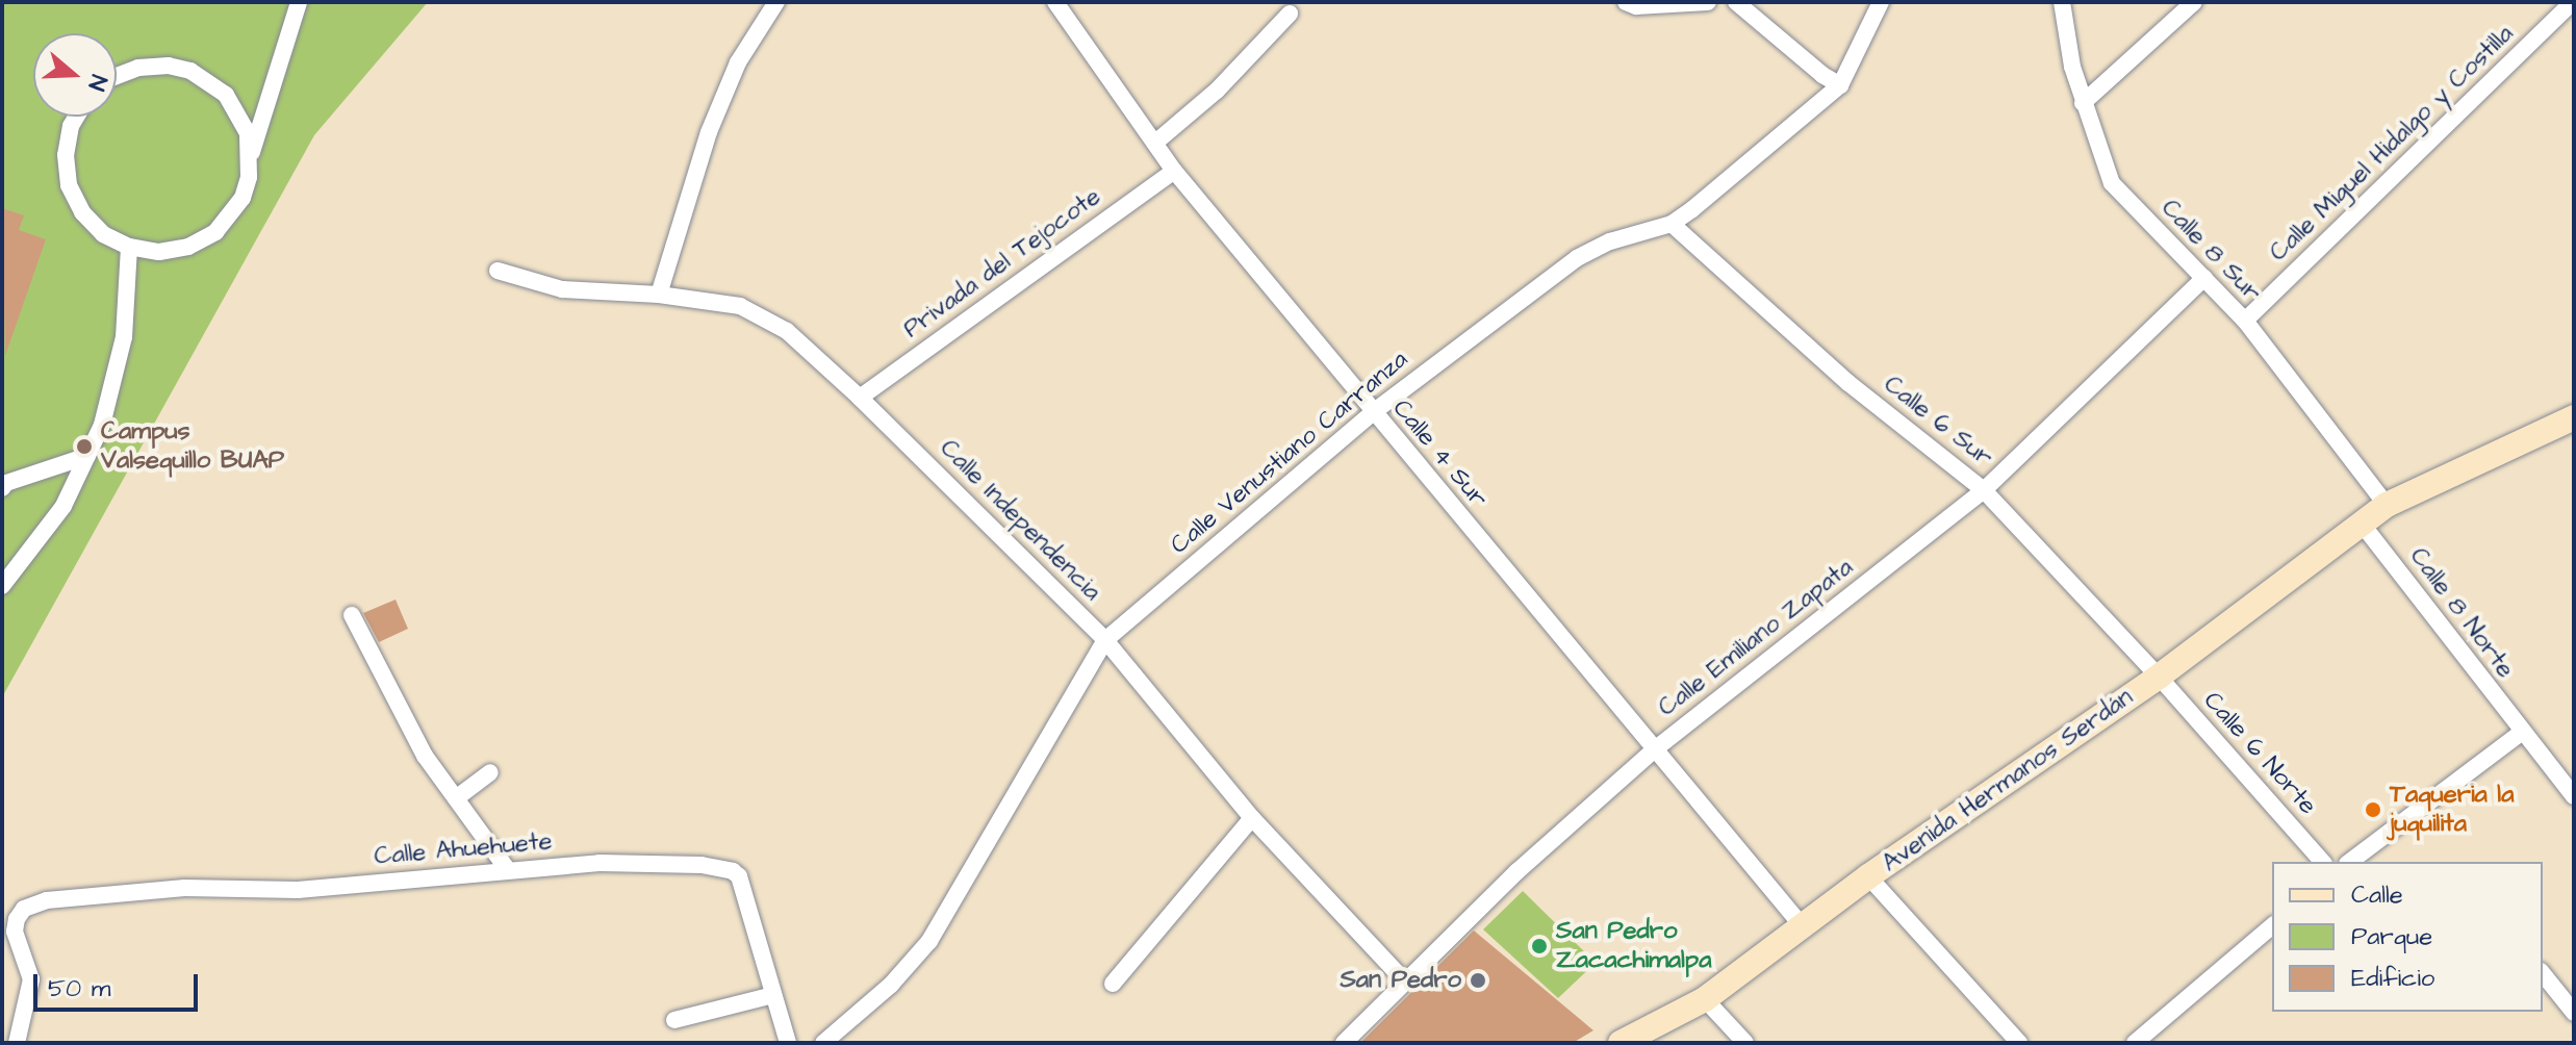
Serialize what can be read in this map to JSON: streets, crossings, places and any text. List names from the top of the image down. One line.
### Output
{"streets":{"street":["Calle Miguel Hidalgo y Costilla","Calle 8 Sur","Privada del Tejocote","Calle 6 Sur","Calle Venustiano Carranza","Calle 4 Sur","Calle Independencia","Calle 8 Norte","Calle Emiliano Zapata","Calle 6 Norte","Avenida Hermanos Serdán","Calle Ahuehuete"]},"crossings":[["Calle Miguel Hidalgo y Costilla","Calle 8 Sur"],["Calle 8 Sur","Calle Emiliano Zapata"],["Calle 8 Sur","Avenida Hermanos Serdán"],["Privada del Tejocote","Calle 4 Sur"],["Privada del Tejocote","Calle Independencia"],["Calle 6 Sur","Calle Venustiano Carranza"],["Calle 6 Sur","Calle Emiliano Zapata"],["Calle 6 Sur","Calle 6 Norte"],["Calle 6 Sur","Avenida Hermanos Serdán"],["Calle Venustiano Carranza","Calle 4 Sur"],["Calle Venustiano Carranza","Calle Independencia"],["Calle 4 Sur","Calle Emiliano Zapata"],["Calle 4 Sur","Avenida Hermanos Serdán"],["Calle Independencia","Calle Emiliano Zapata"],["Calle 8 Norte","Avenida Hermanos Serdán"],["Calle 6 Norte","Avenida Hermanos Serdán"]],"places":["Campus Valsequillo BUAP","Taqueria la juquilita","San Pedro Zacachimalpa","San Pedro"],"legend":["Calle","Parque","Edificio"],"scale_bar":"50 m","north":"right"}
